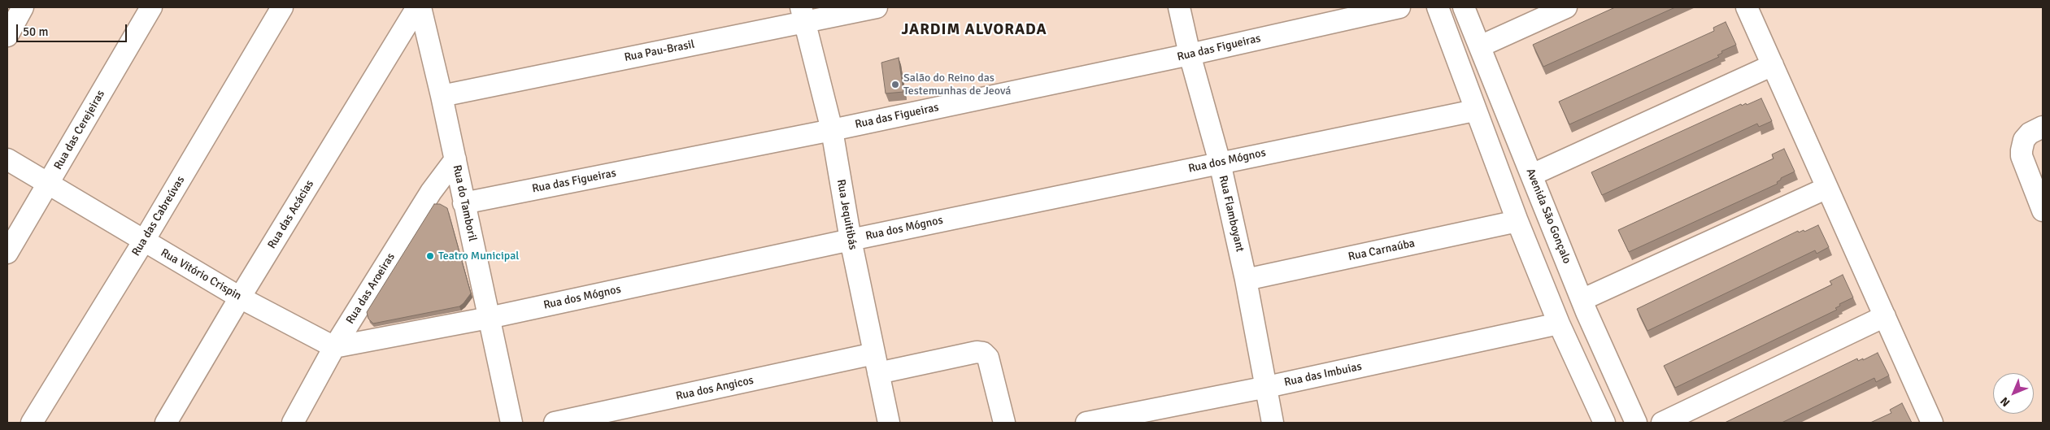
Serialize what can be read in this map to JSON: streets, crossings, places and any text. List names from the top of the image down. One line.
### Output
{"streets":{"street":["Rua das Figueiras","Rua Pau-Brasil","Rua das Cerejeiras","Rua dos Mógnos","Rua do Tamboril","Rua Flamboyant","Rua das Acácias","Rua Jequitibás","Rua das Cabreúvas","Avenida São Gonçalo","Rua Carnaúba","Rua Vitório Crispin","Rua das Aroeiras","Rua das Imbuias","Rua dos Angicos"]},"crossings":[["Rua das Figueiras","Rua do Tamboril"],["Rua das Figueiras","Rua Flamboyant"],["Rua das Figueiras","Rua Jequitibás"],["Rua Pau-Brasil","Rua do Tamboril"],["Rua Pau-Brasil","Rua Jequitibás"],["Rua das Cerejeiras","Rua Vitório Crispin"],["Rua dos Mógnos","Rua do Tamboril"],["Rua dos Mógnos","Rua Flamboyant"],["Rua dos Mógnos","Rua Jequitibás"],["Rua dos Mógnos","Rua Vitório Crispin"],["Rua dos Mógnos","Rua das Aroeiras"],["Rua do Tamboril","Rua das Acácias"],["Rua do Tamboril","Rua das Aroeiras"],["Rua Flamboyant","Rua Carnaúba"],["Rua Flamboyant","Rua das Imbuias"],["Rua das Acácias","Rua Vitório Crispin"],["Rua Jequitibás","Rua dos Angicos"],["Rua das Cabreúvas","Rua Vitório Crispin"],["Rua Vitório Crispin","Rua das Aroeiras"]],"districts":["JARDIM ALVORADA"],"places":["Salão do Reino das Testemunhas de Jeová","Teatro Municipal"],"scale_bar":"50 m","north":"bottom left"}
